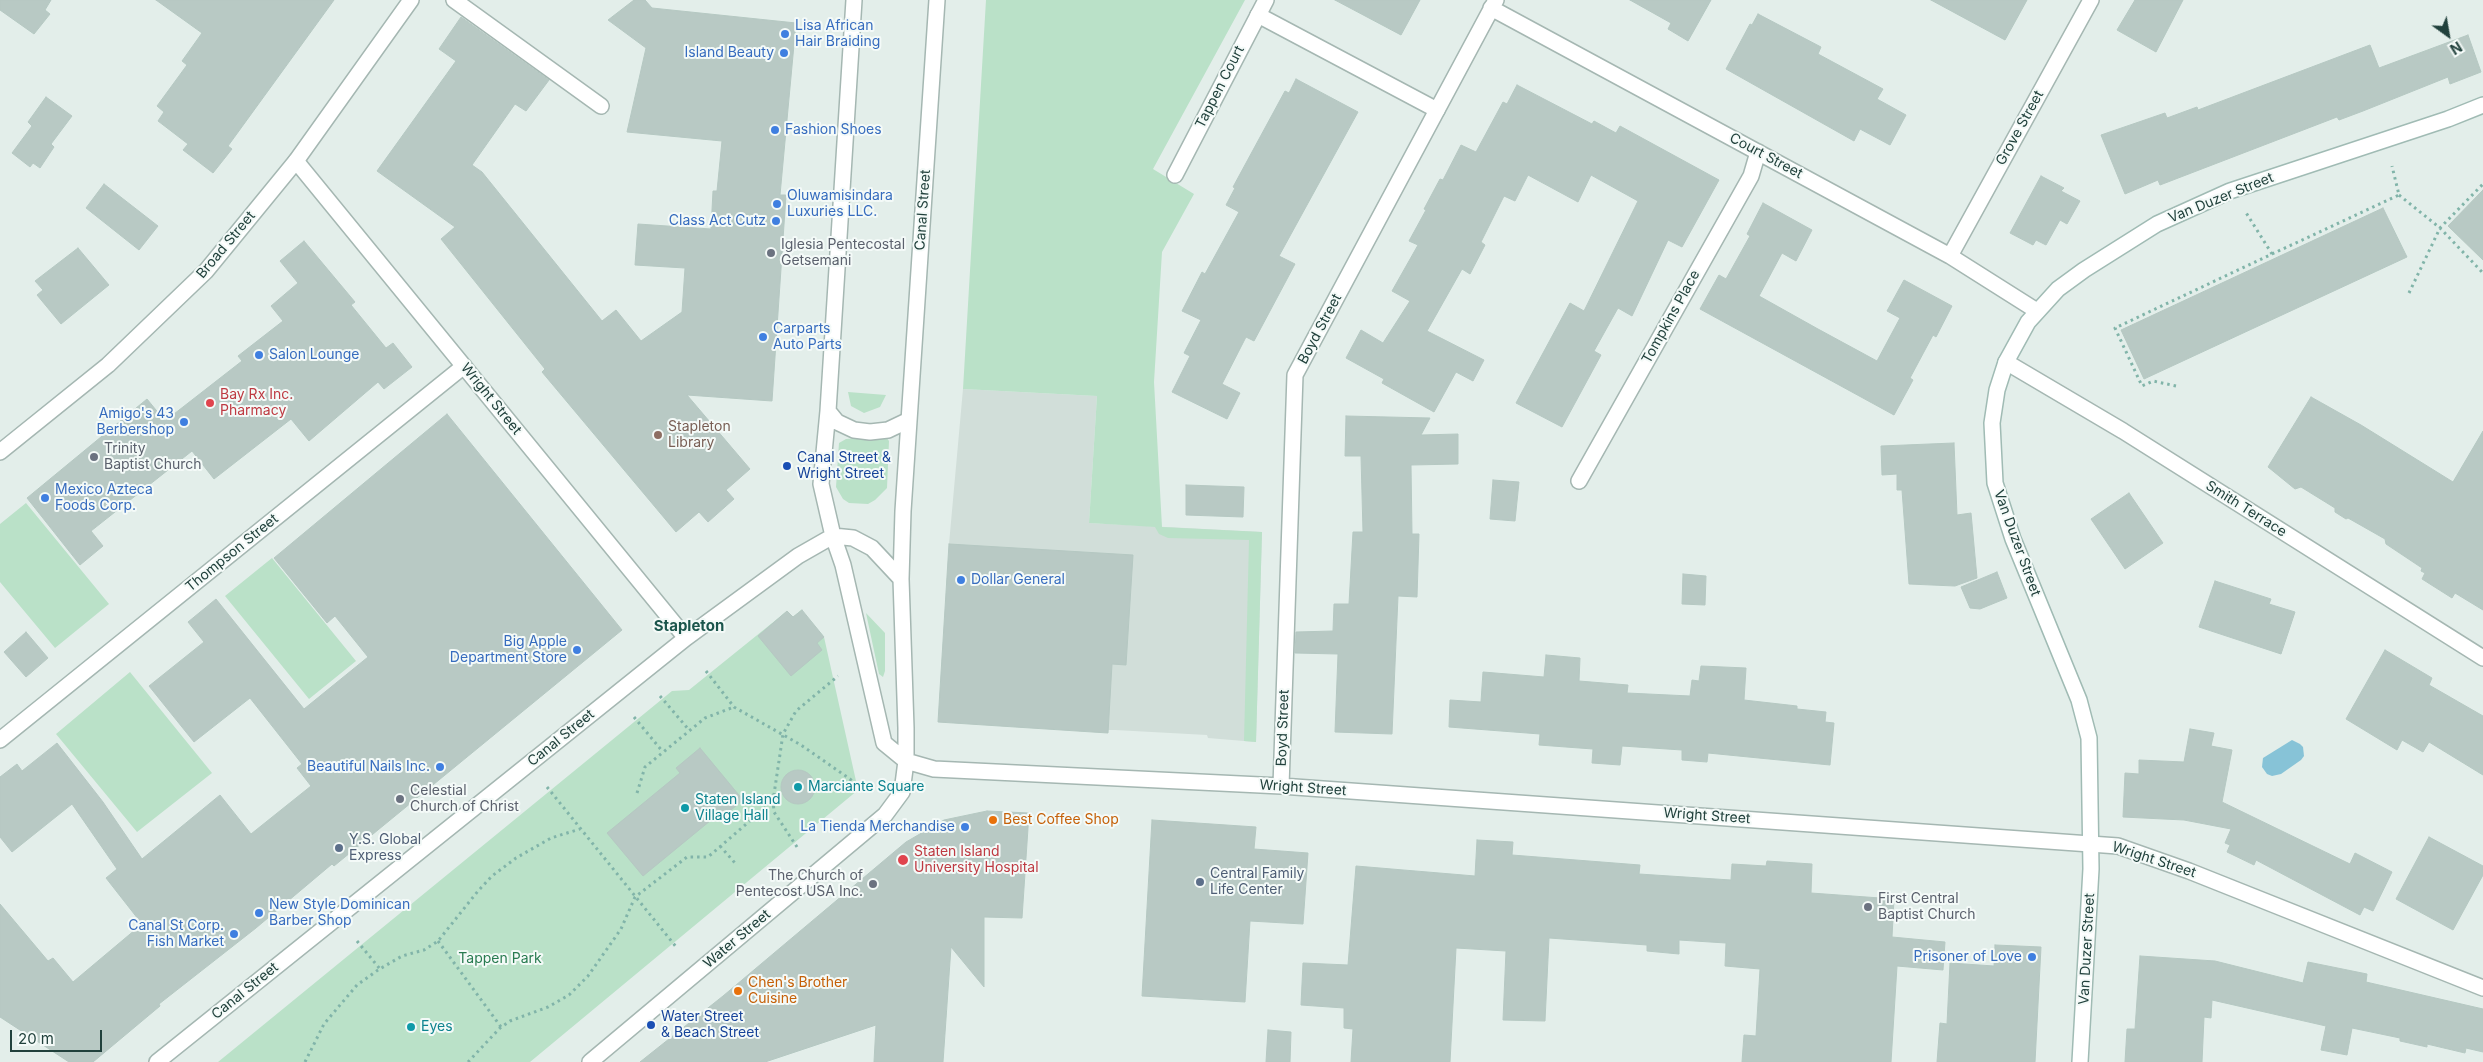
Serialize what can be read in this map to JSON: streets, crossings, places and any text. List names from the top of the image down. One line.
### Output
{"streets":{"street":["Tappen Court","Grove Street","Court Street","Van Duzer Street","Canal Street","Broad Street","Tompkins Place","Boyd Street","Wright Street","Smith Terrace","Thompson Street","Water Street"]},"crossings":[["Grove Street","Court Street"],["Court Street","Van Duzer Street"],["Court Street","Tompkins Place"],["Court Street","Boyd Street"],["Van Duzer Street","Wright Street"],["Van Duzer Street","Smith Terrace"],["Canal Street","Wright Street"],["Canal Street","Water Street"],["Broad Street","Wright Street"],["Boyd Street","Wright Street"],["Wright Street","Thompson Street"],["Wright Street","Water Street"]],"districts":["Stapleton"],"parks":["Tappen Park"],"places":["Lisa African Hair Braiding","Island Beauty","Fashion Shoes","Oluwamisindara Luxuries LLC.","Class Act Cutz","Iglesia Pentecostal Getsemani","Carparts Auto Parts","Salon Lounge","Bay Rx Inc. Pharmacy","Amigo's 43 Berbershop","Stapleton Library","Trinity Baptist Church","Canal Street & Wright Street","Mexico Azteca Foods Corp.","Dollar General","Big Apple Department Store","Beautiful Nails Inc.","Marciante Square","Celestial Church of Christ","Staten Island Village Hall","Best Coffee Shop","La Tienda Merchandise","Y.S. Global Express","Staten Island University Hospital","Central Family Life Center","The Church of Pentecost USA Inc.","First Central Baptist Church","New Style Dominican Barber Shop","Canal St Corp. Fish Market","Prisoner of Love","Chen's Brother Cuisine","Water Street & Beach Street","Eyes"],"scale_bar":"20 m","north":"bottom right"}
